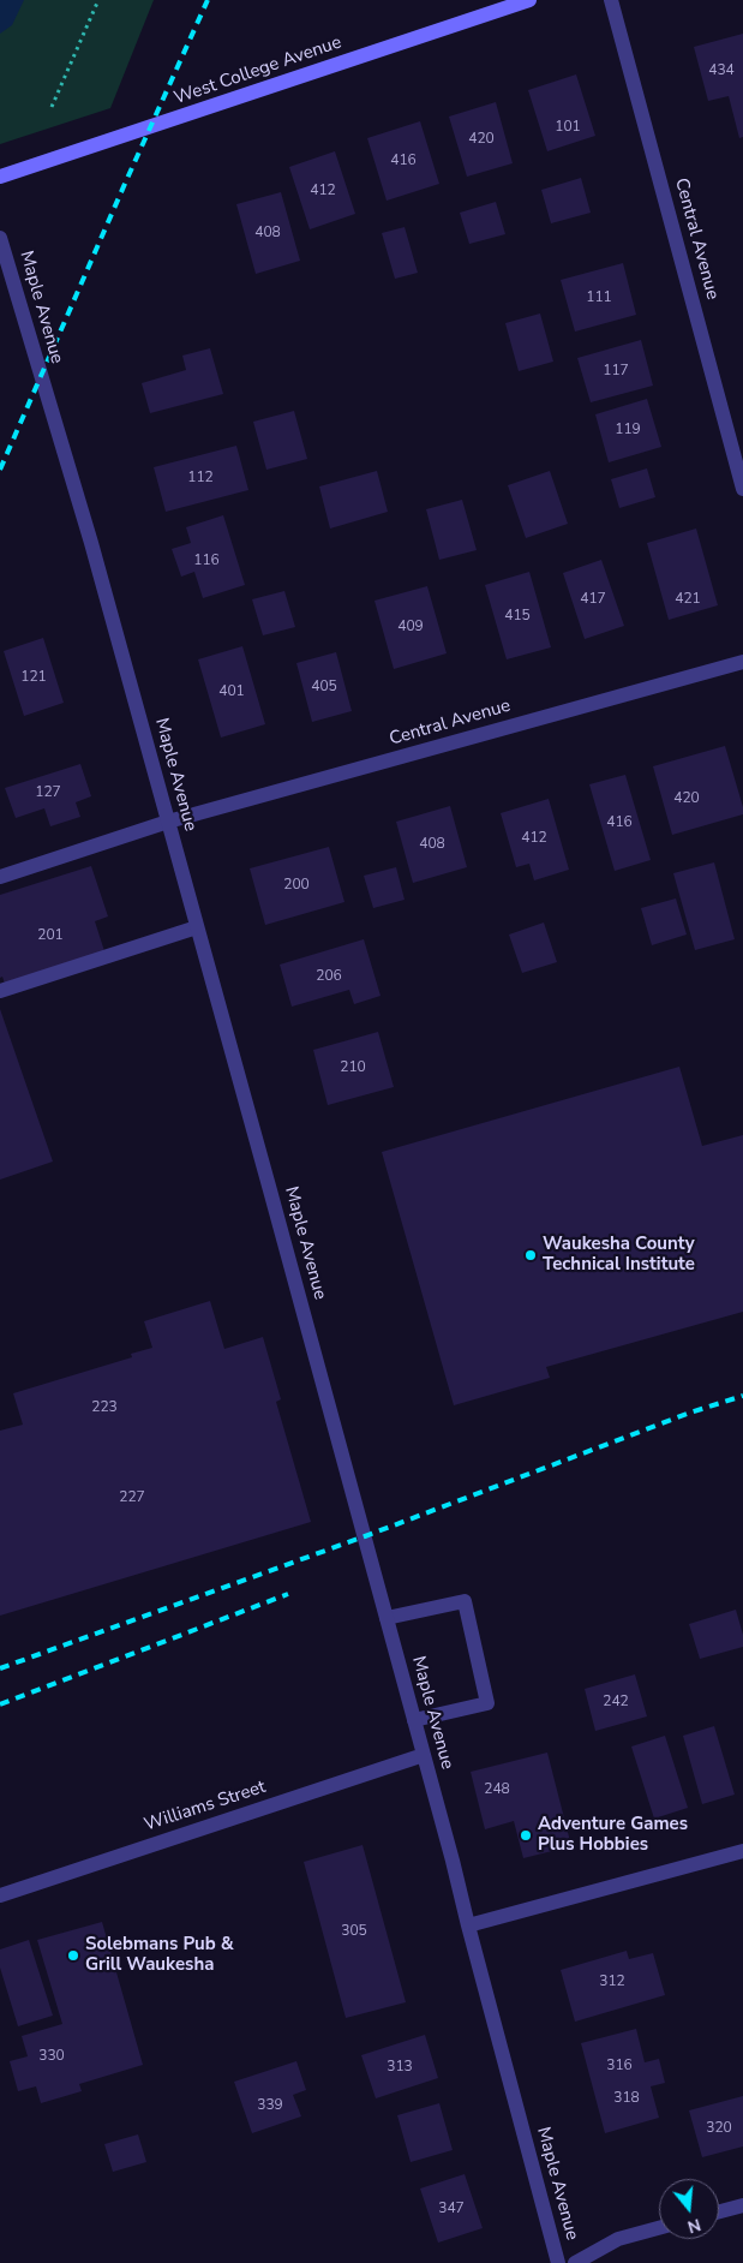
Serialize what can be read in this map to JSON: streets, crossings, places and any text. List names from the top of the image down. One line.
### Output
{"streets":{"street":["West College Avenue","Central Avenue","Maple Avenue","Williams Street"]},"crossings":[["Central Avenue","Maple Avenue"],["Maple Avenue","Williams Street"]],"places":["Waukesha County Technical Institute","Adventure Games Plus Hobbies","Solebmans Pub & Grill Waukesha"],"house_numbers":["434","101","420","416","412","408","111","117","119","112","116","417","421","415","409","121","405","401","127","420","416","412","408","200","201","206","210","223","227","242","248","305","312","330","316","313","318","339","320","347"],"north":"bottom"}
